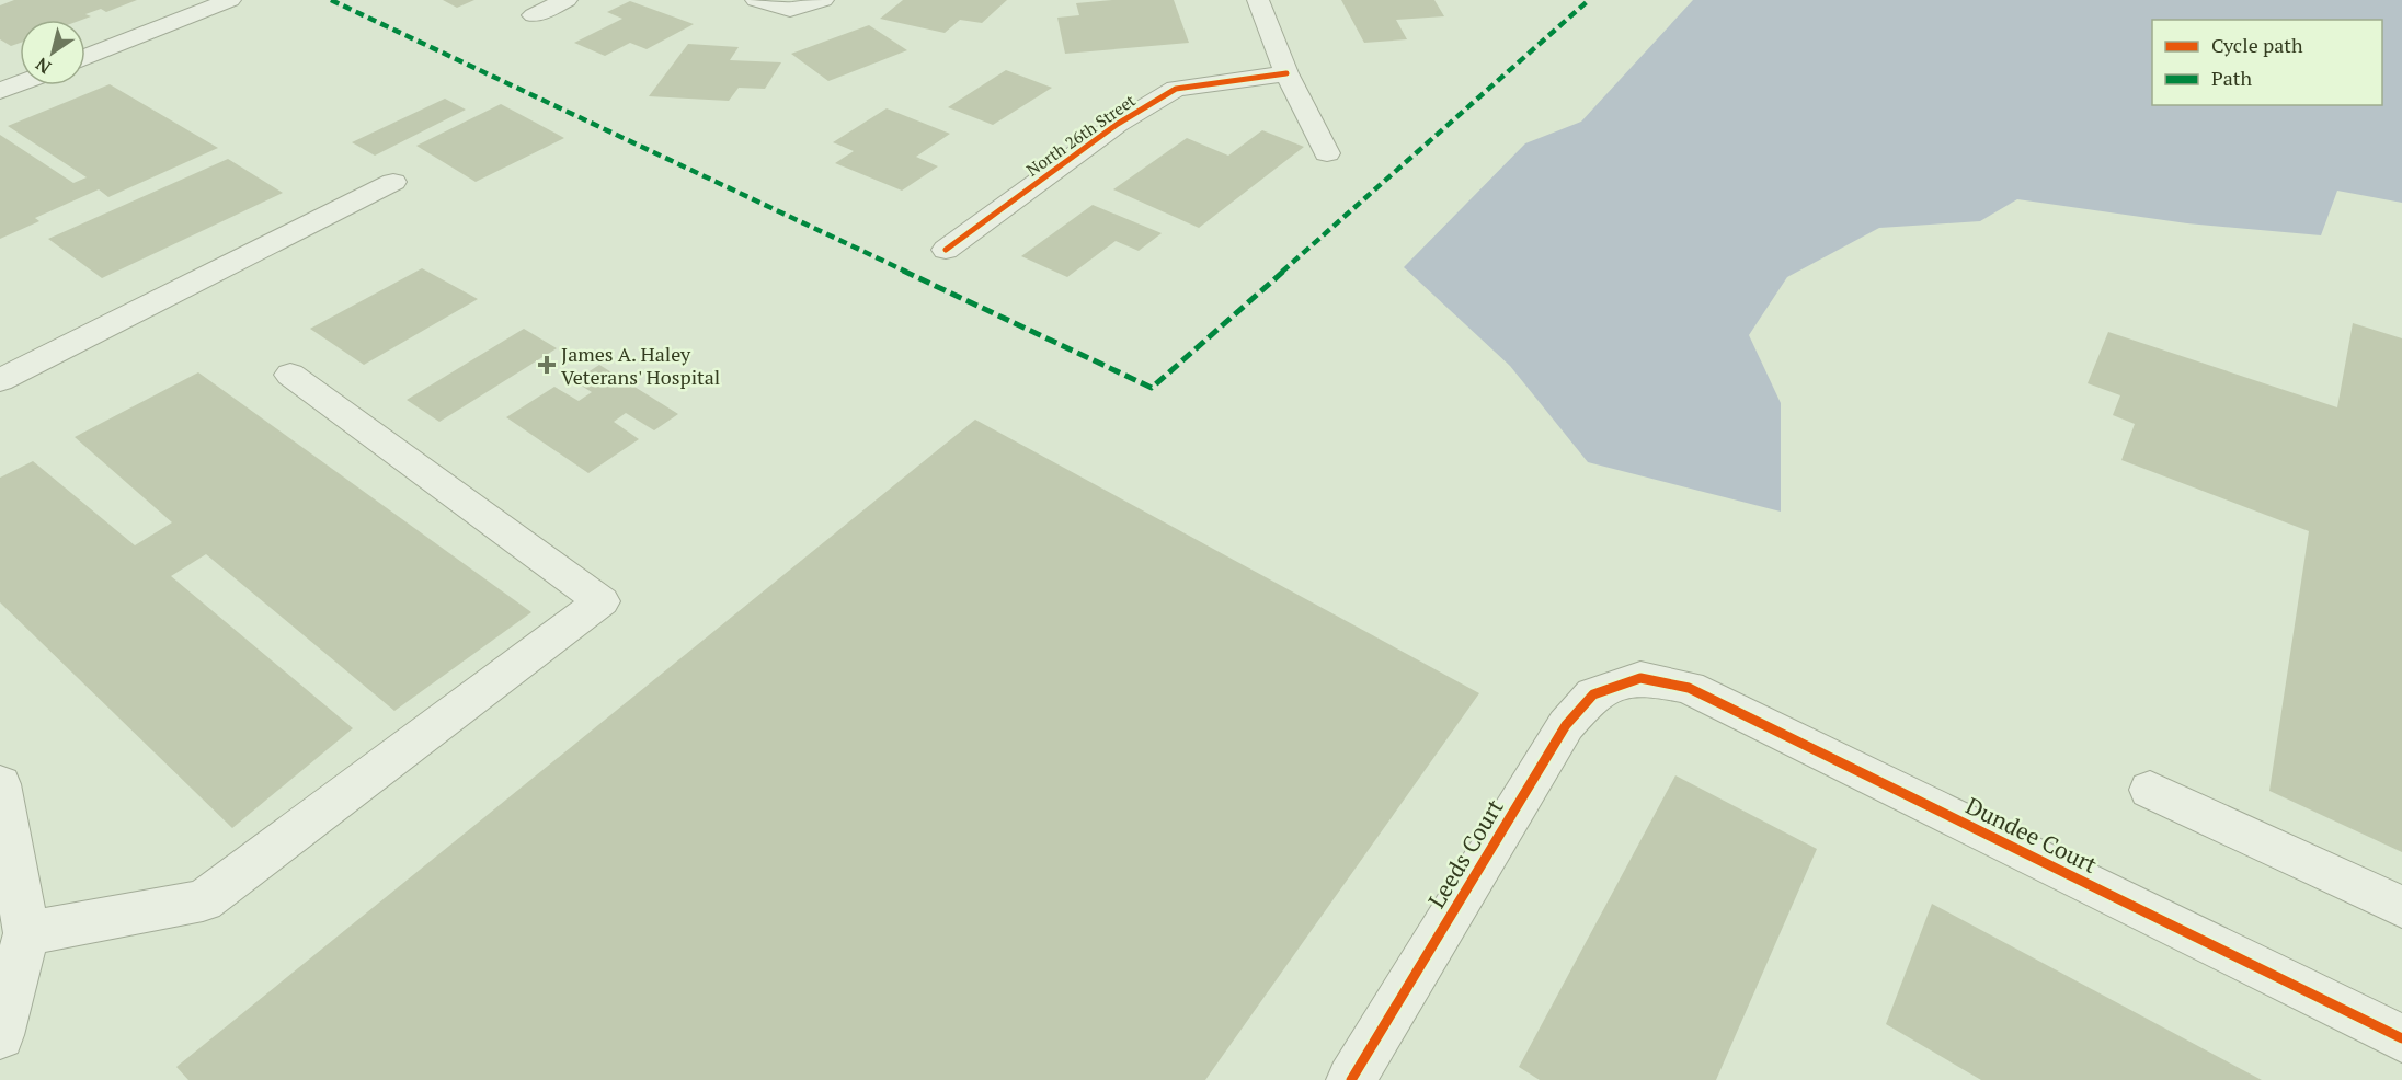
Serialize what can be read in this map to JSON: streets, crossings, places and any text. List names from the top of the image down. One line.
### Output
{"streets":{"street":["North 26th Street","Dundee Court","Leeds Court"]},"crossings":[["Dundee Court","Leeds Court"]],"places":{"health":["James A. Haley Veterans' Hospital"]},"legend":["Cycle path","Path"],"north":"bottom left"}
